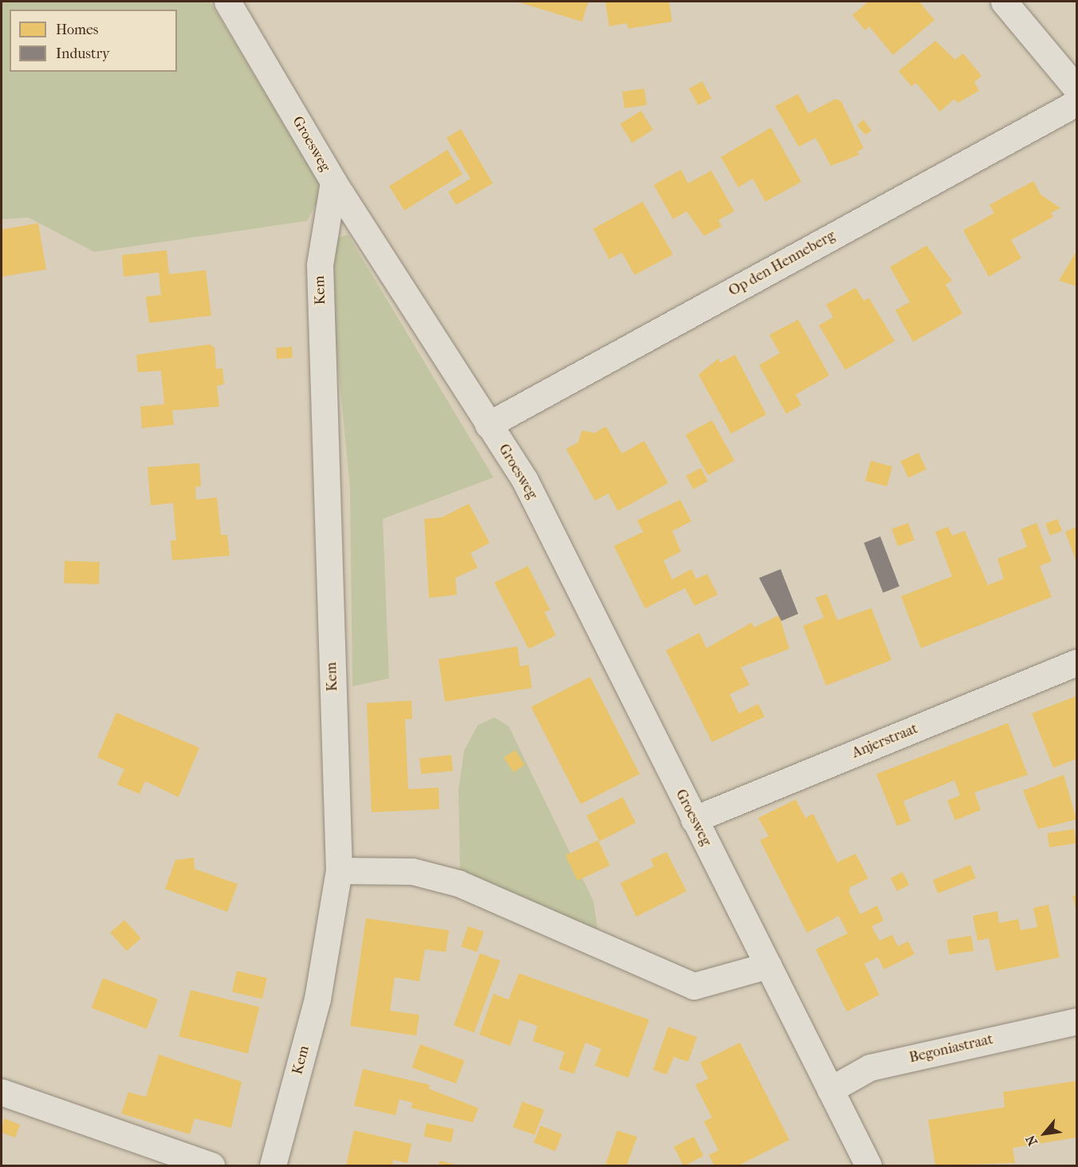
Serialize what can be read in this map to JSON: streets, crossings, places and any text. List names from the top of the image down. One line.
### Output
{"streets":{"street":["Groesweg","Op den Henneberg","Kem","Anjerstraat","Begoniastraat"]},"crossings":[["Groesweg","Op den Henneberg"],["Groesweg","Kem"],["Groesweg","Anjerstraat"],["Groesweg","Begoniastraat"]],"legend":["Homes","Industry"],"north":"bottom left"}
